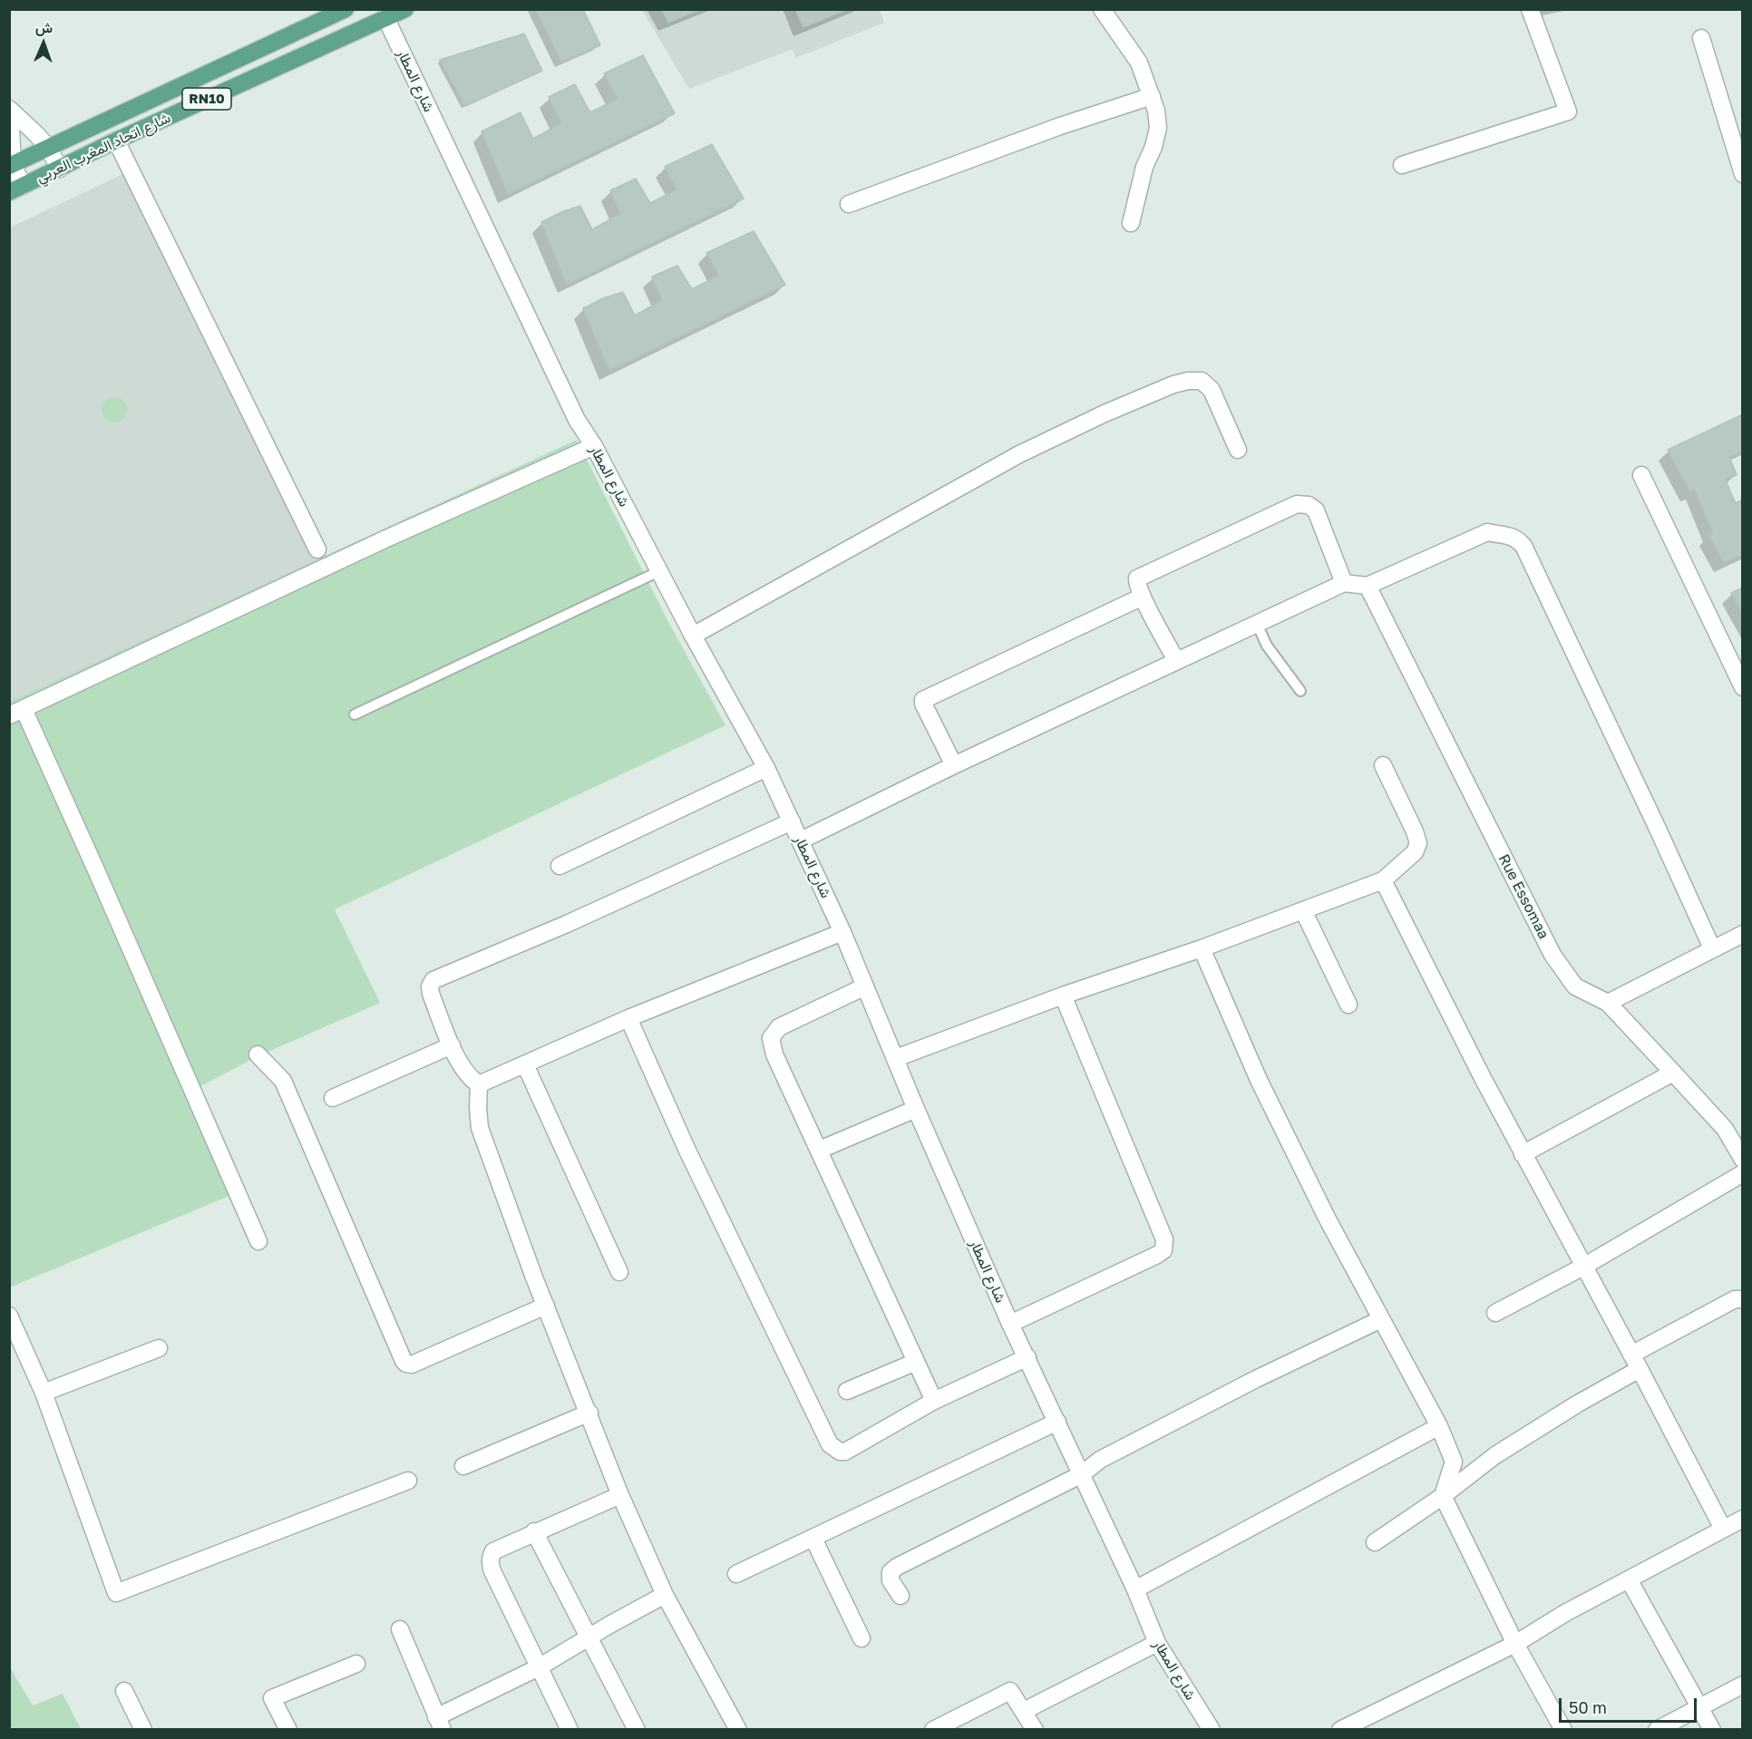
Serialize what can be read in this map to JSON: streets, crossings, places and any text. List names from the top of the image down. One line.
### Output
{"streets":{"main road":["RN10","شارع اتحاد المغرب العربي"],"street":["شارع المطار","Rue Essomaa"]},"crossings":[["شارع المطار","شارع اتحاد المغرب العربي"]],"scale_bar":"50 m","north":"top"}
